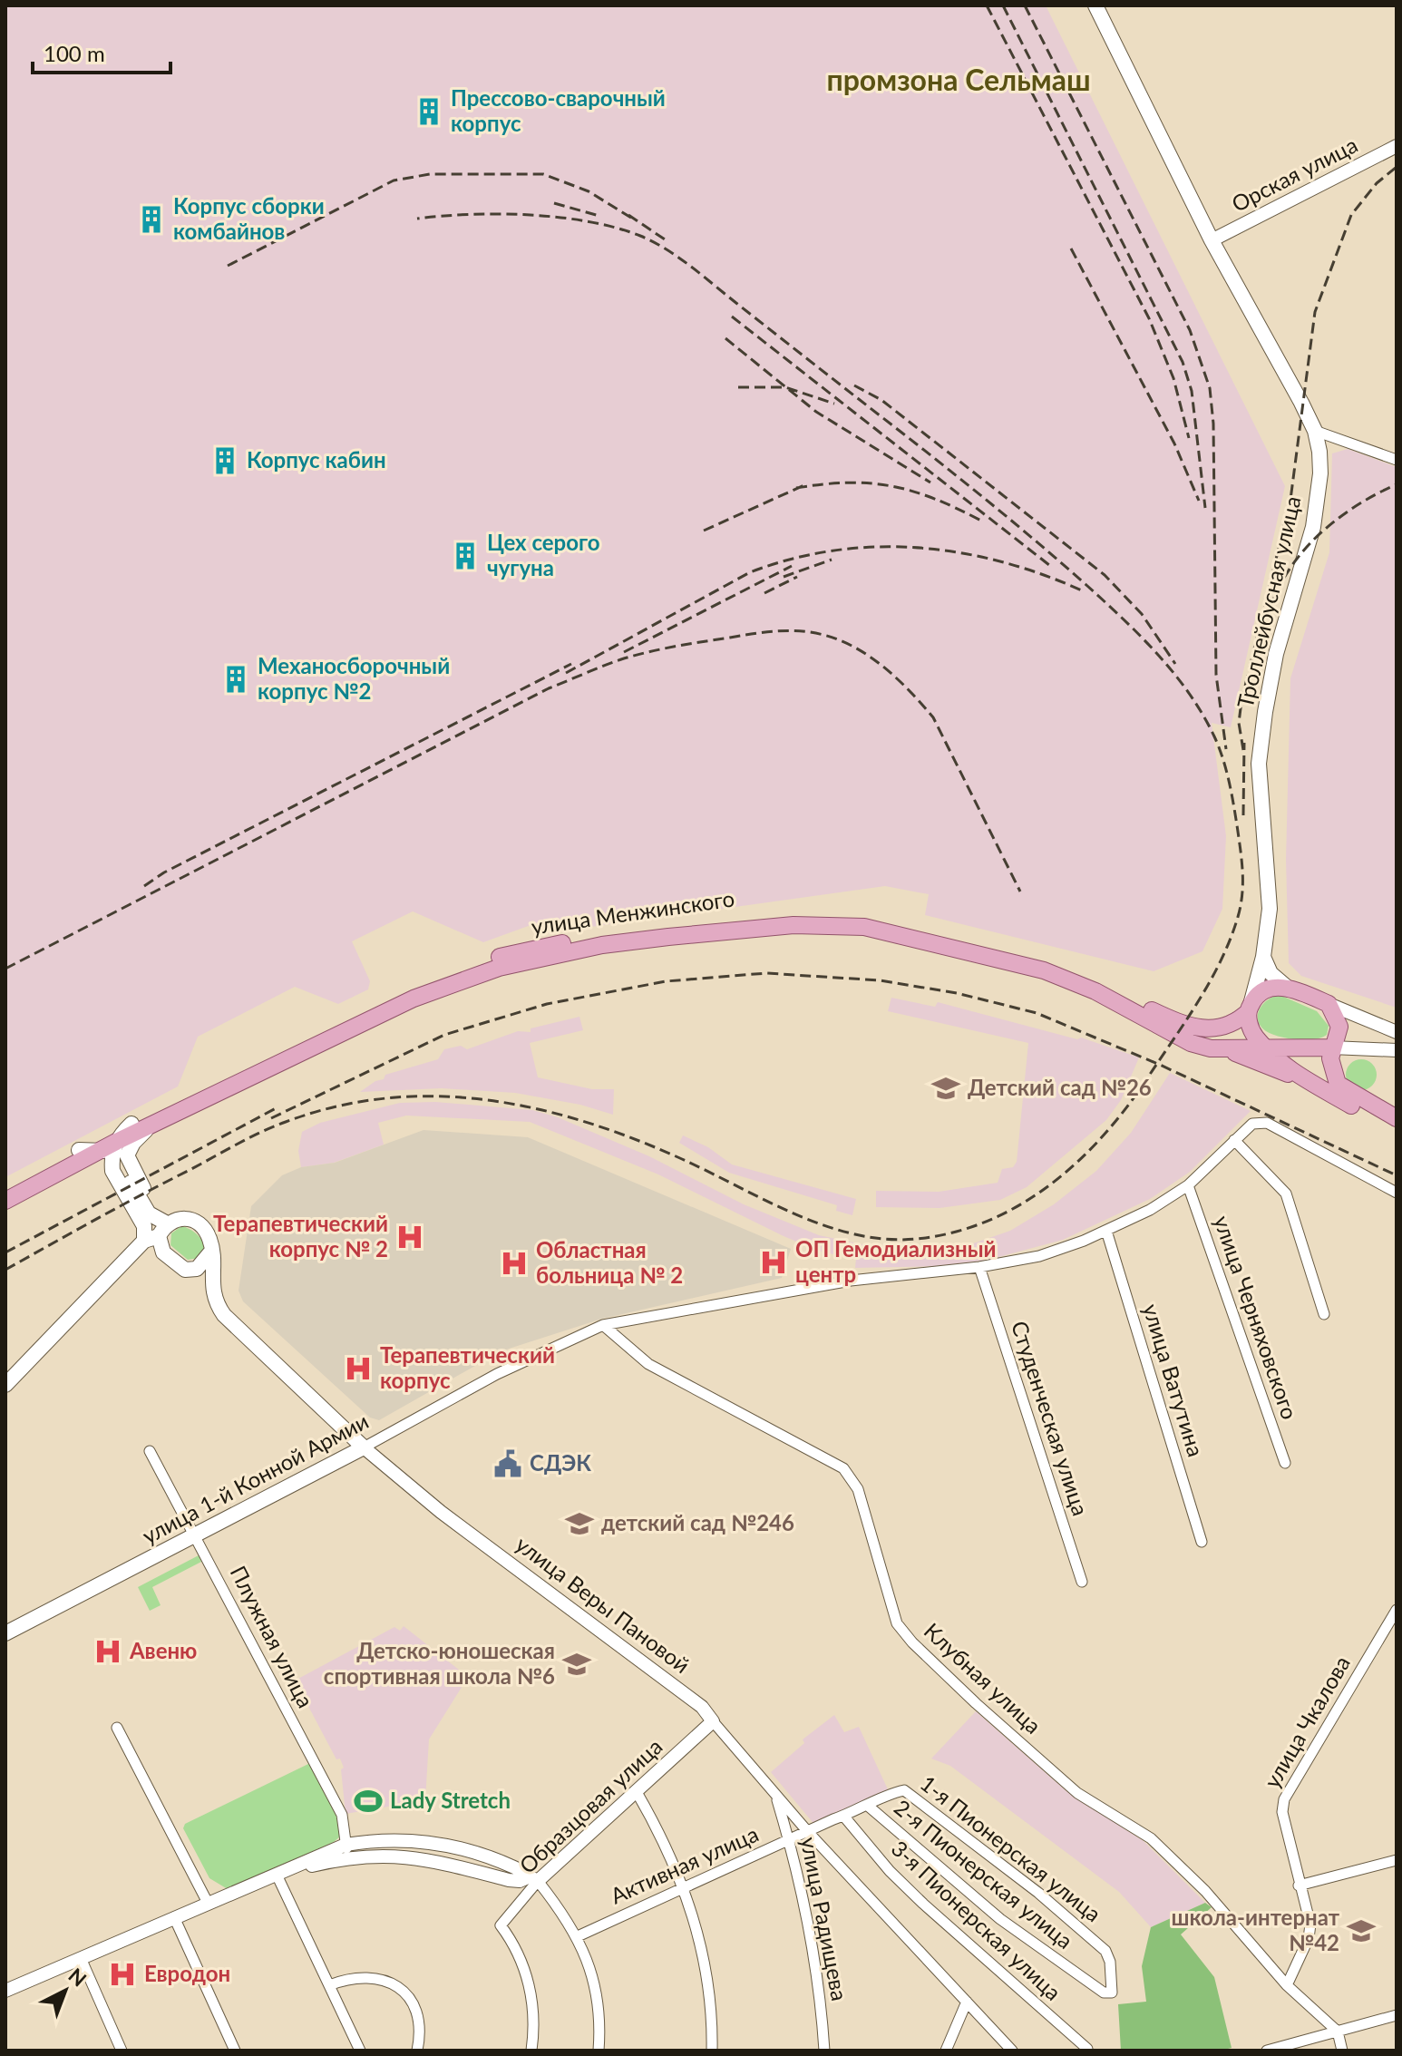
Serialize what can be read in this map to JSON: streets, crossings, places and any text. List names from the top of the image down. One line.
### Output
{"streets":{"main road":["Троллейбусная улица","улица Менжинского","улица 1-й Конной Армии","улица Веры Пановой"],"street":["Орская улица","улица Черняховского","улица Ватутина","Студенческая улица","Плужная улица","Клубная улица","улица Чкалова","Образцовая улица","1-я Пионерская улица","Активная улица","2-я Пионерская улица","улица Радищева","3-я Пионерская улица"]},"crossings":[["Орская улица","Троллейбусная улица"],["улица Черняховского","улица 1-й Конной Армии"],["улица Ватутина","улица 1-й Конной Армии"],["Студенческая улица","улица 1-й Конной Армии"],["улица 1-й Конной Армии","улица Веры Пановой"],["улица 1-й Конной Армии","Плужная улица"],["улица 1-й Конной Армии","Клубная улица"],["улица Веры Пановой","Образцовая улица"],["улица Веры Пановой","1-я Пионерская улица"],["улица Веры Пановой","Активная улица"],["улица Веры Пановой","улица Радищева"],["Клубная улица","улица Чкалова"],["1-я Пионерская улица","Активная улица"],["1-я Пионерская улица","2-я Пионерская улица"],["1-я Пионерская улица","3-я Пионерская улица"],["Активная улица","улица Радищева"]],"districts":["промзона Сельмаш"],"places":{"building":["Прессово-сварочный корпус","Корпус сборки комбайнов","Корпус кабин","Цех серого чугуна","Механосборочный корпус №2"],"school or university":["Детский сад №26","детский сад №246","Детско-юношеская спортивная школа №6","школа-интернат №42"],"hospital":["Терапевтический корпус № 2","ОП Гемодиализный центр","Областная больница № 2","Терапевтический корпус","Авеню","Евродон"],"public building":["СДЭК"],"sports":["Lady Stretch"]},"scale_bar":"100 m","north":"top right"}
